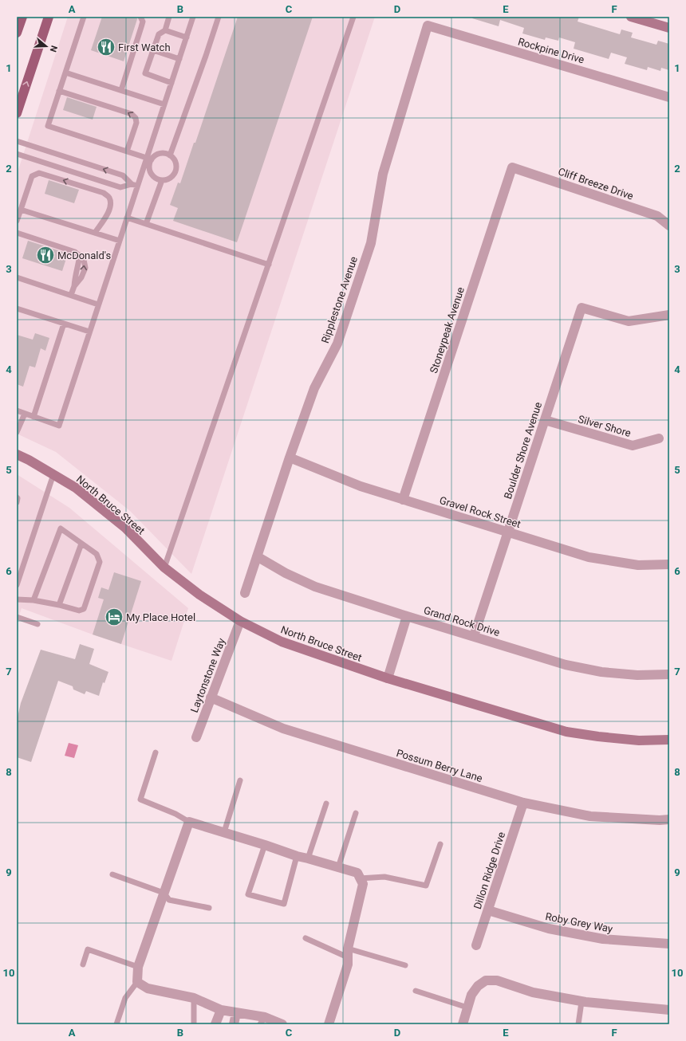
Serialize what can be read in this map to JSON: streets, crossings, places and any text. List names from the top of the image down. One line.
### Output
{"streets":{"street":["Rockpine Drive","Cliff Breeze Drive","Ripplestone Avenue","Stoneypeak Avenue","Silver Shore","Boulder Shore Avenue","North Bruce Street","Gravel Rock Street","Grand Rock Drive","Laytonstone Way","Possum Berry Lane","Dillon Ridge Drive","Roby Grey Way"]},"crossings":[["Rockpine Drive","Ripplestone Avenue"],["Cliff Breeze Drive","Stoneypeak Avenue"],["Ripplestone Avenue","Gravel Rock Street"],["Ripplestone Avenue","Grand Rock Drive"],["Stoneypeak Avenue","Gravel Rock Street"],["Silver Shore","Boulder Shore Avenue"],["Boulder Shore Avenue","Gravel Rock Street"],["Boulder Shore Avenue","Grand Rock Drive"],["North Bruce Street","Laytonstone Way"],["Laytonstone Way","Possum Berry Lane"],["Possum Berry Lane","Dillon Ridge Drive"],["Dillon Ridge Drive","Roby Grey Way"]],"places":{"restaurant":["First Watch","McDonald's"],"hotel":["My Place Hotel"]},"north":"right","grid":{"columns":["A","B","C","D","E","F"],"rows":["1","2","3","4","5","6","7","8","9","10"]}}
